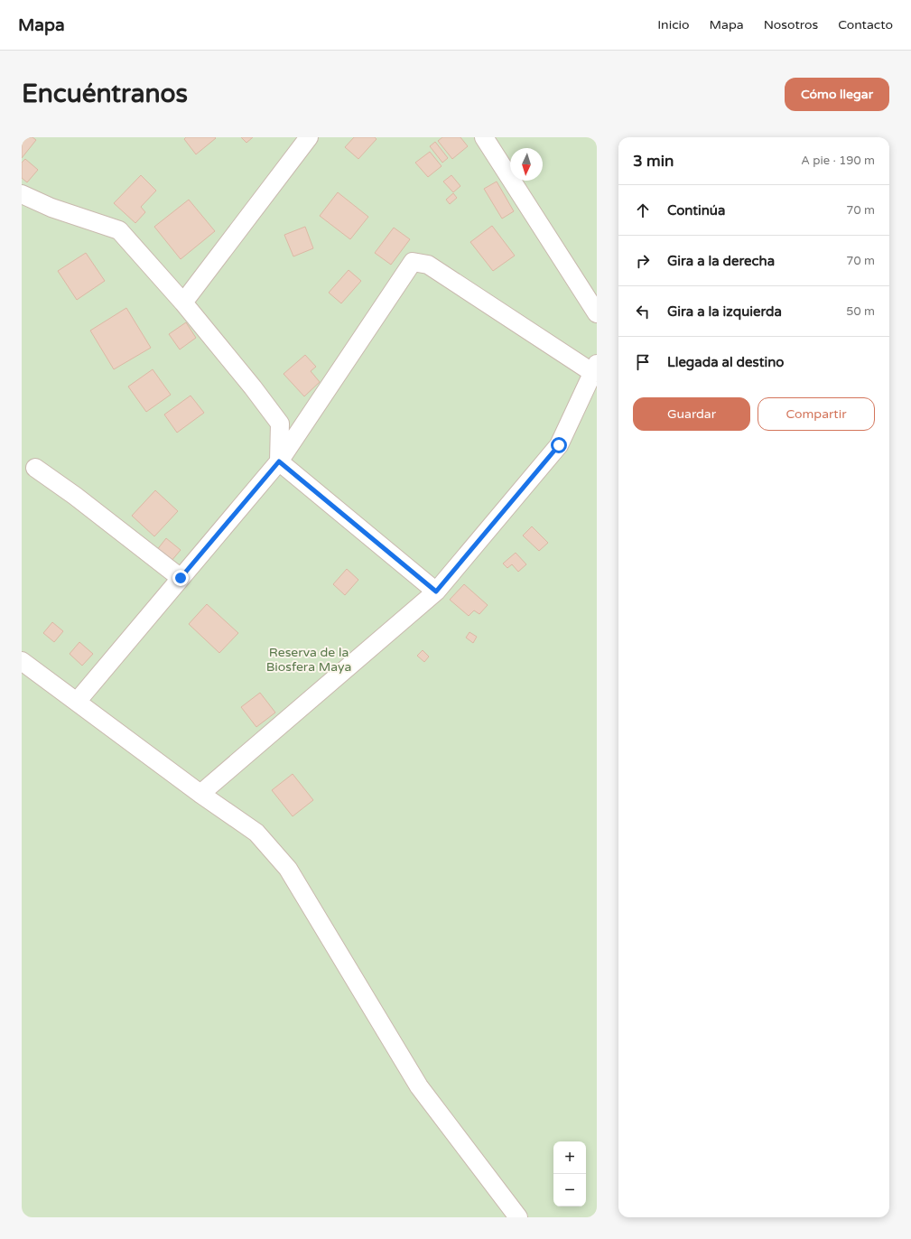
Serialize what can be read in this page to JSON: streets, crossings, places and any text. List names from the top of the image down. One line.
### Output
{"parks":["Reserva de la Biosfera Maya"],"north":"bottom","page":{"header":"Mapa","nav":["Inicio","Mapa","Nosotros","Contacto"],"buttons":["Cómo llegar",["Guardar","Compartir"]],"title":"Encuéntranos","heading":["3 min","A pie · 190 m"],"list":[["Continúa","70 m"],["Gira a la derecha","70 m"],["Gira a la izquierda","50 m"],"Llegada al destino"],"map_buttons":["+","−"]}}
